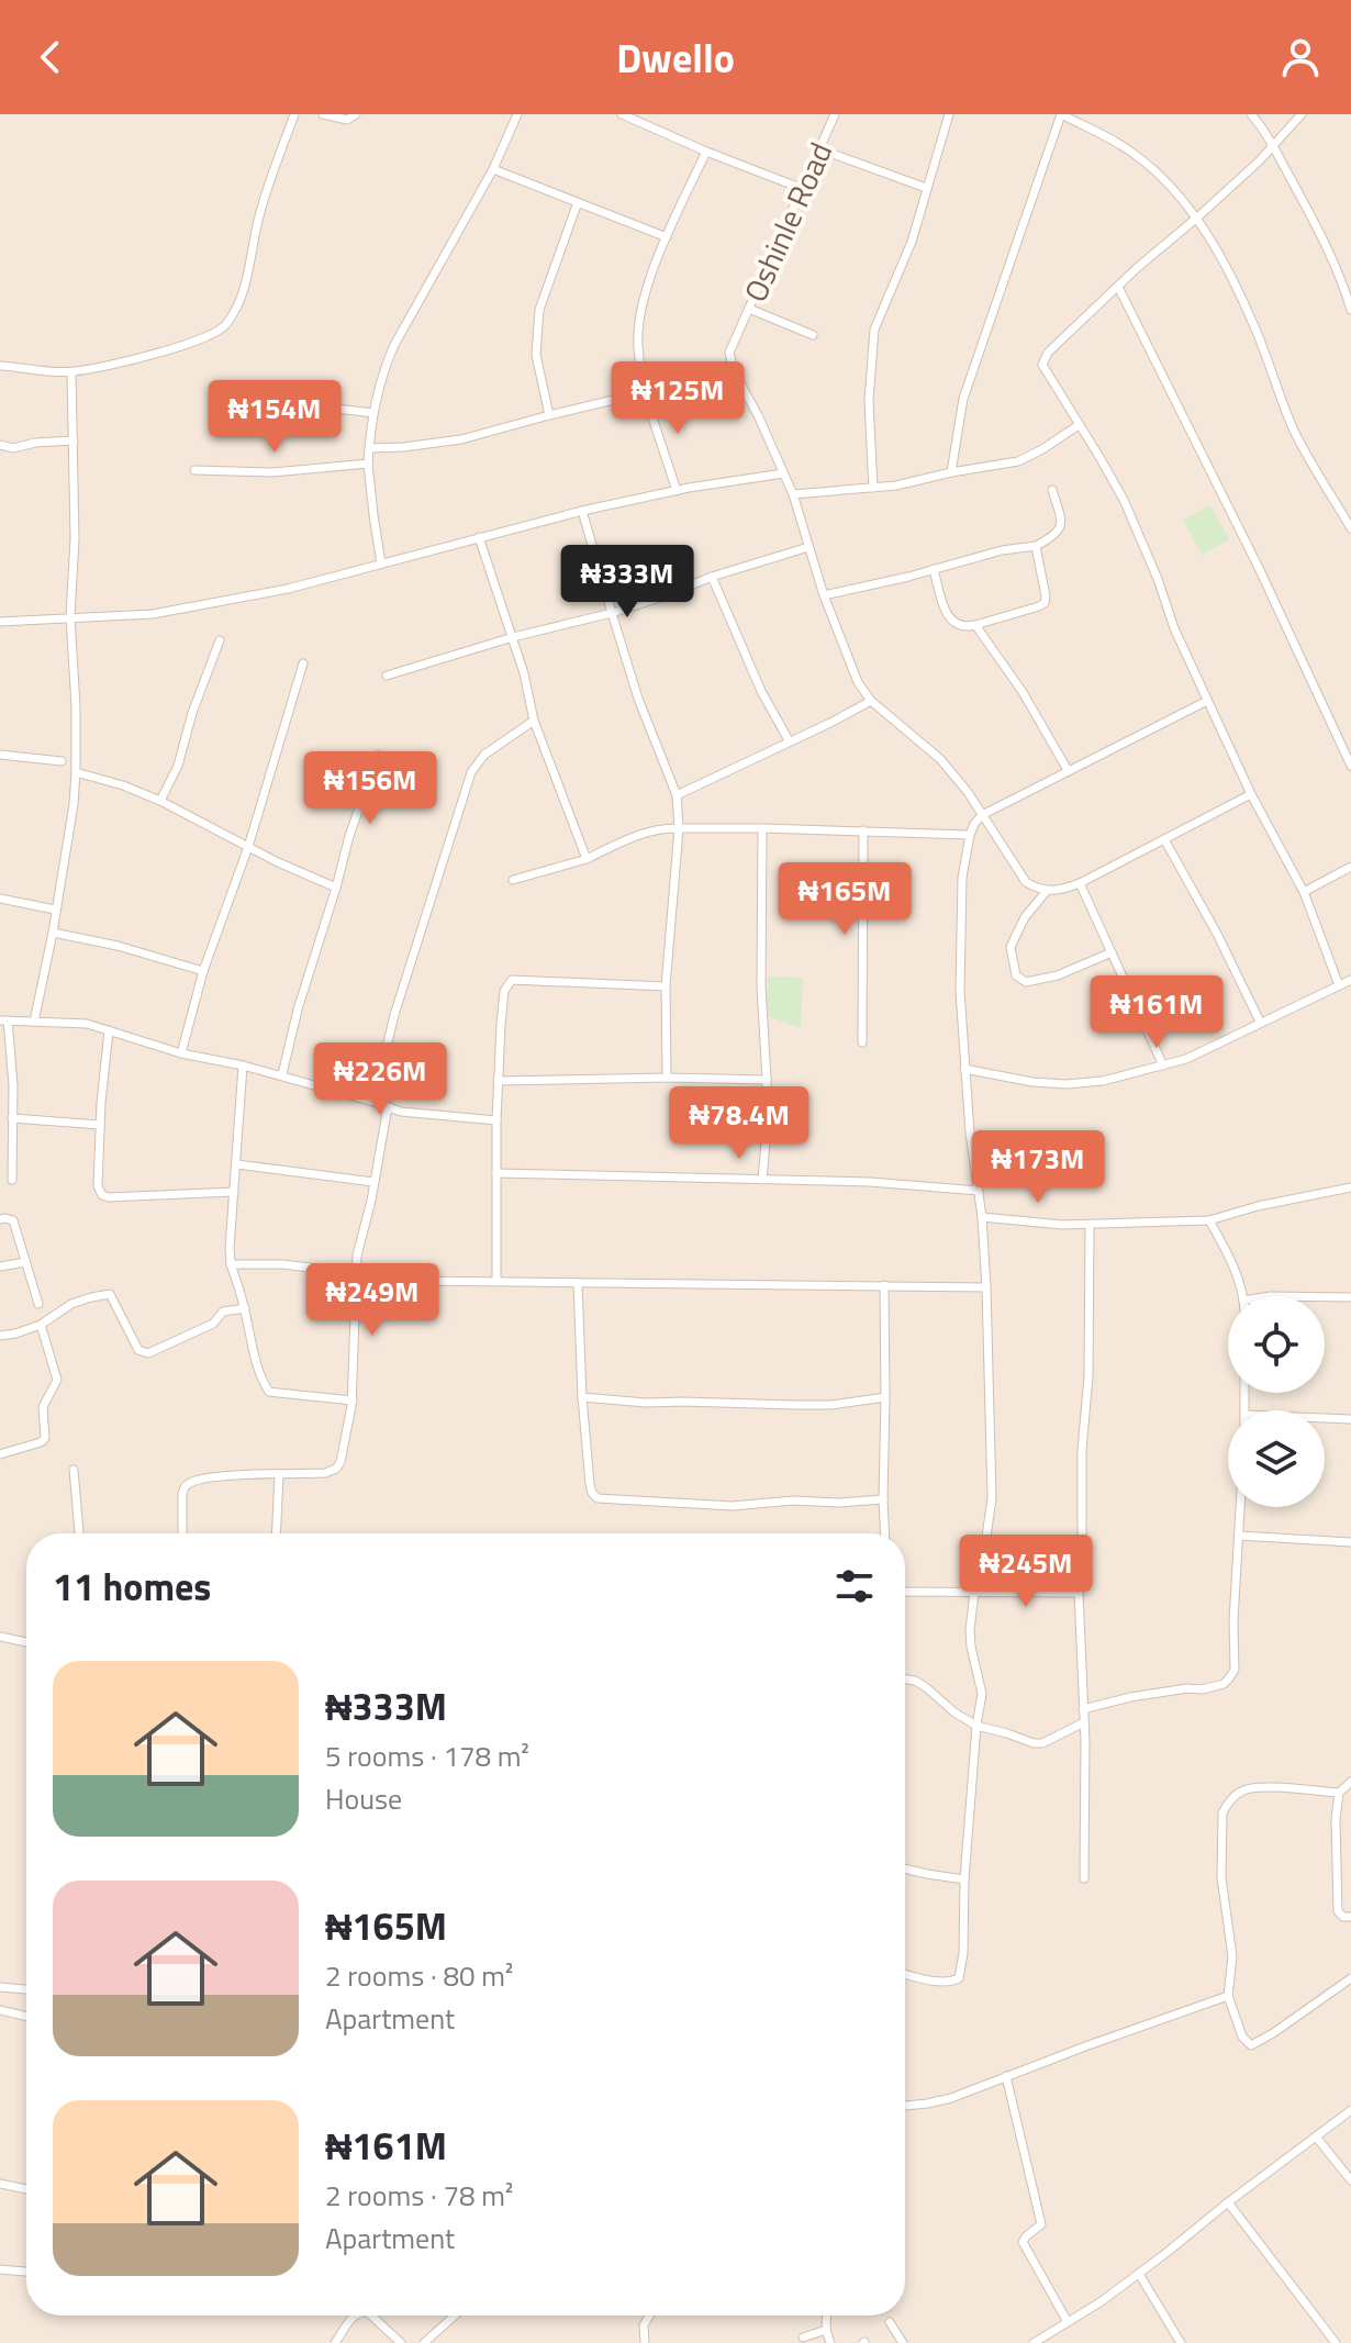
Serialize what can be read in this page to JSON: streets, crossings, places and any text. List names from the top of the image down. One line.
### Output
{"streets":{"street":["Oshinle Road"]},"page":{"header":"Dwello","price":["₦125M","₦154M","₦333M","₦156M","₦165M","₦161M","₦226M","₦78.4M","₦173M","₦249M","₦245M"],"heading":"11 homes","list":[{"name":"₦333M","note":"5 rooms · 178 m² · House"},{"name":"₦165M","note":"2 rooms · 80 m² · Apartment"},{"name":"₦161M","note":"2 rooms · 78 m² · Apartment"}]}}
